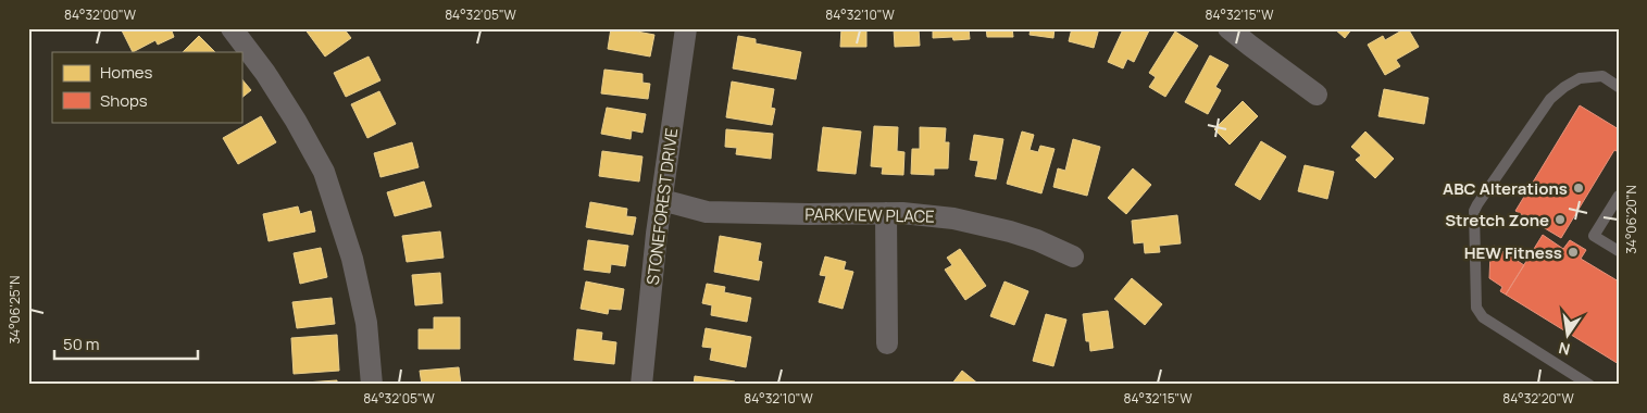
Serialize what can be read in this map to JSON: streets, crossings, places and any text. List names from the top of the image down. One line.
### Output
{"streets":{"street":["STONEFOREST DRIVE","PARKVIEW PLACE"]},"crossings":[["STONEFOREST DRIVE","PARKVIEW PLACE"]],"places":["ABC Alterations","Stretch Zone","HEW Fitness"],"legend":["Homes","Shops"],"scale_bar":"50 m","north":"bottom","coordinates":["84°32'00\"W","84°32'05\"W","84°32'10\"W","84°32'15\"W","34°06'20\"N","34°06'25\"N","84°32'20\"W"]}
